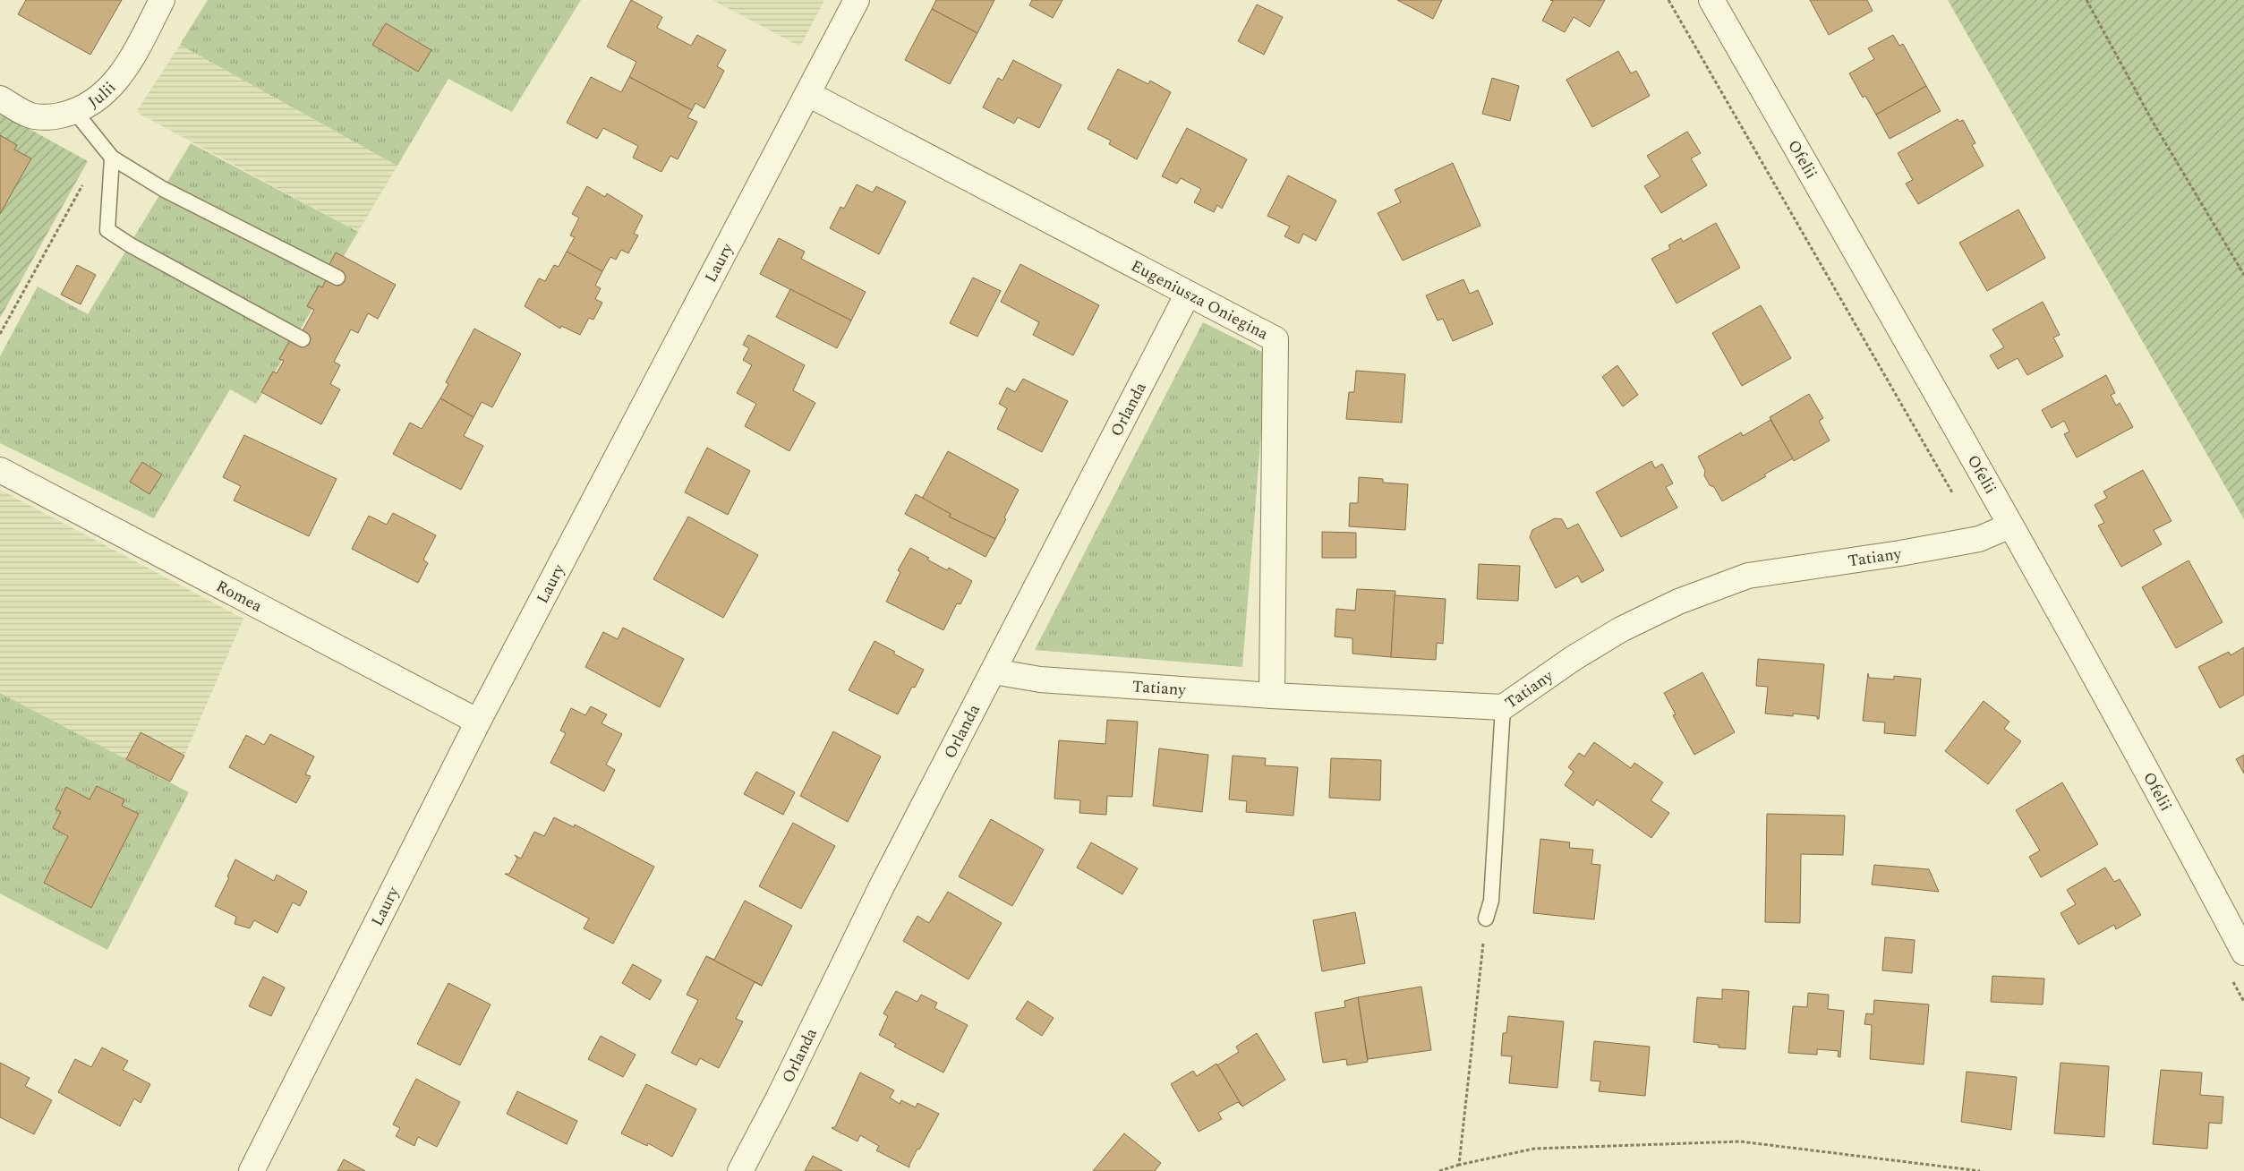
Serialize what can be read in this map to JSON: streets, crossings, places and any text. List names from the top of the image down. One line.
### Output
{"streets":{"street":["Julii","Ofelii","Laury","Eugeniusza Oniegina","Orlanda","Tatiany","Romea"]},"crossings":[["Ofelii","Tatiany"],["Laury","Eugeniusza Oniegina"],["Laury","Romea"],["Eugeniusza Oniegina","Orlanda"],["Eugeniusza Oniegina","Tatiany"],["Orlanda","Tatiany"]]}
